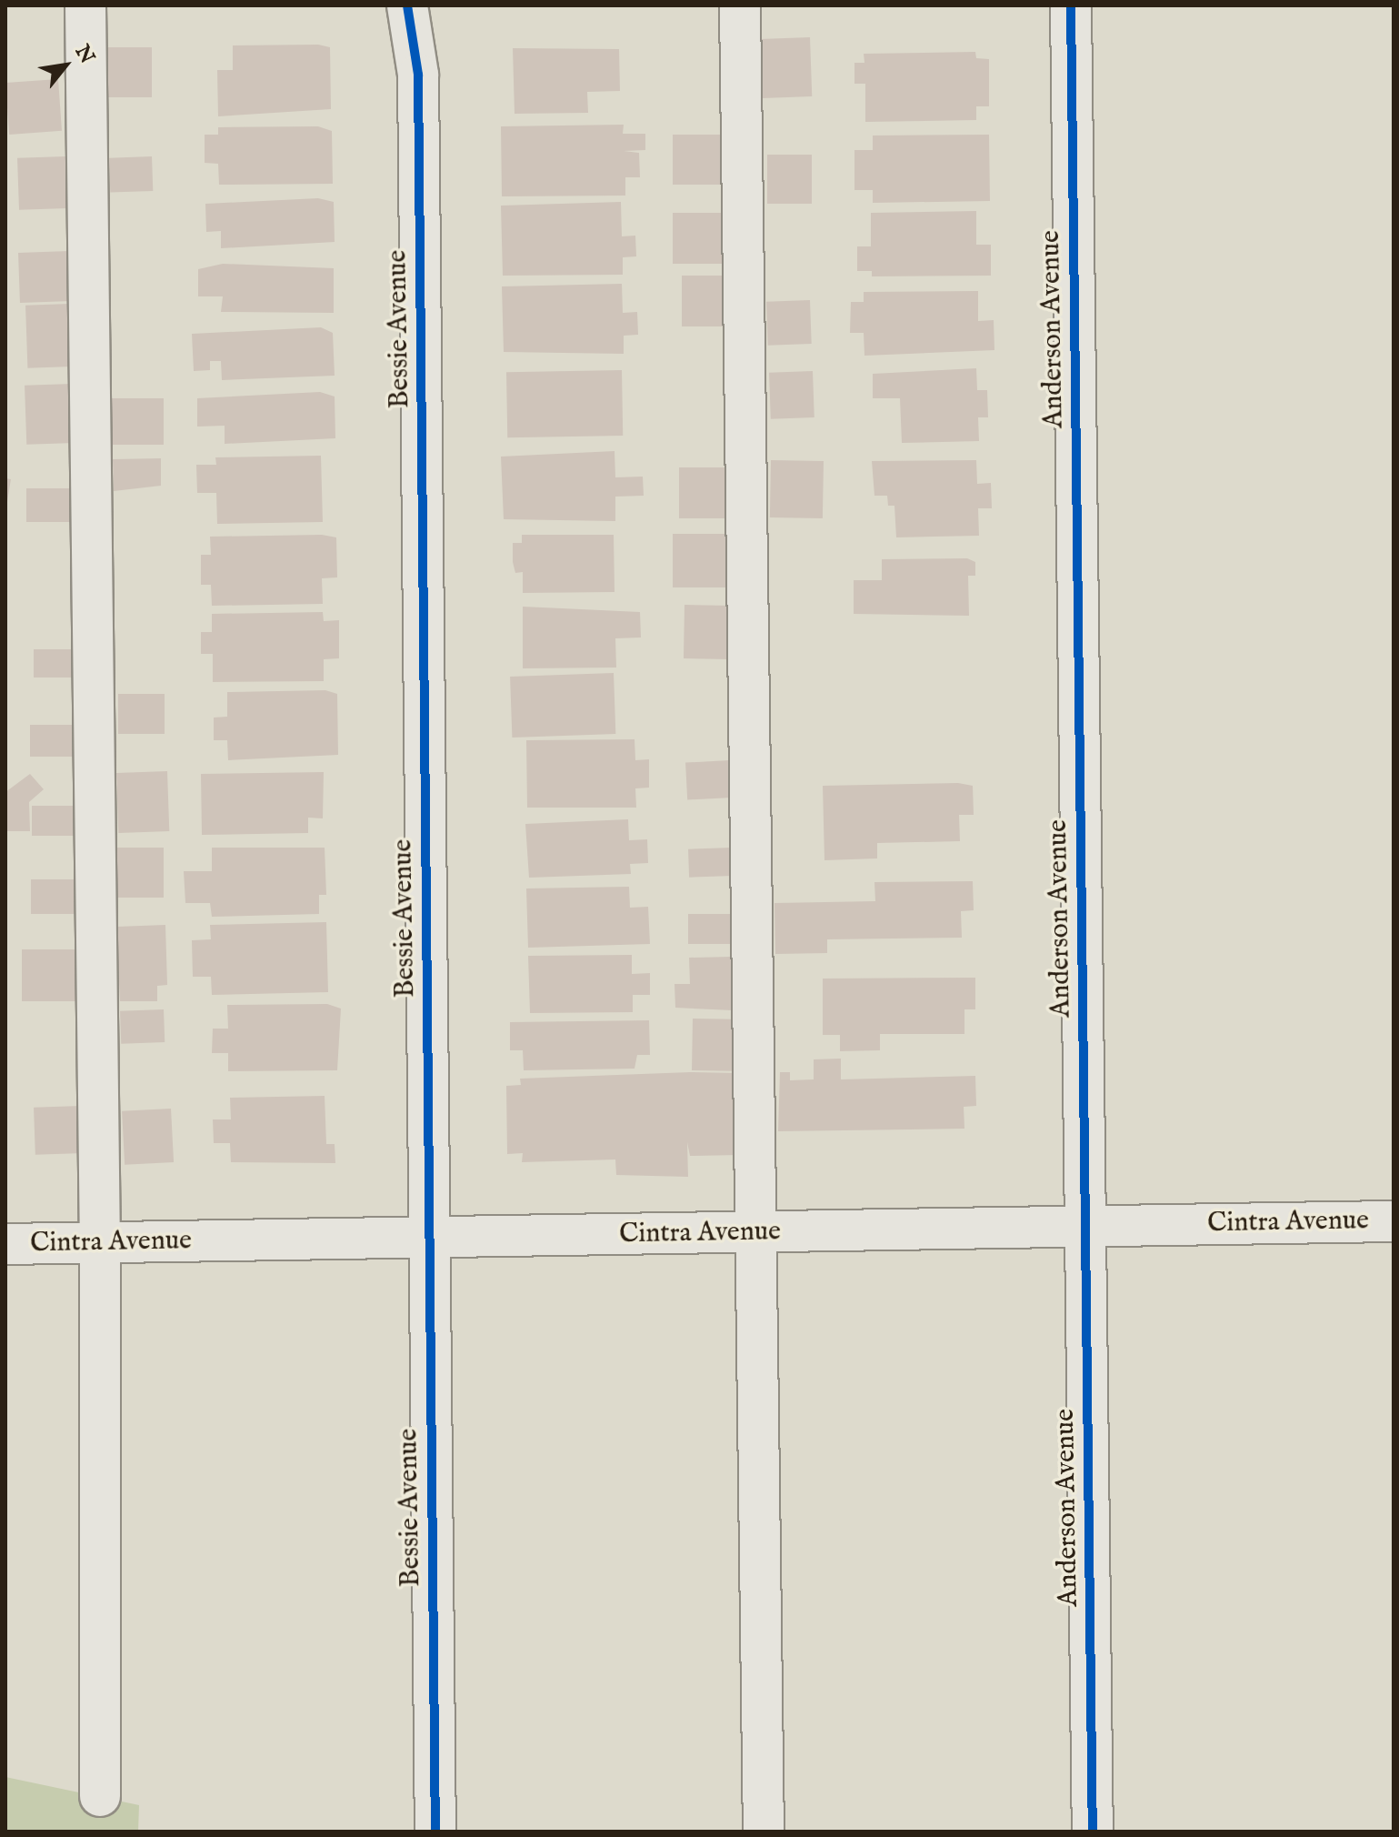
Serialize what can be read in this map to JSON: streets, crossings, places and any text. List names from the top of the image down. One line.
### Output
{"streets":{"street":["Bessie Avenue","Anderson Avenue","Cintra Avenue"]},"crossings":[["Bessie Avenue","Cintra Avenue"],["Anderson Avenue","Cintra Avenue"]],"north":"top right"}
